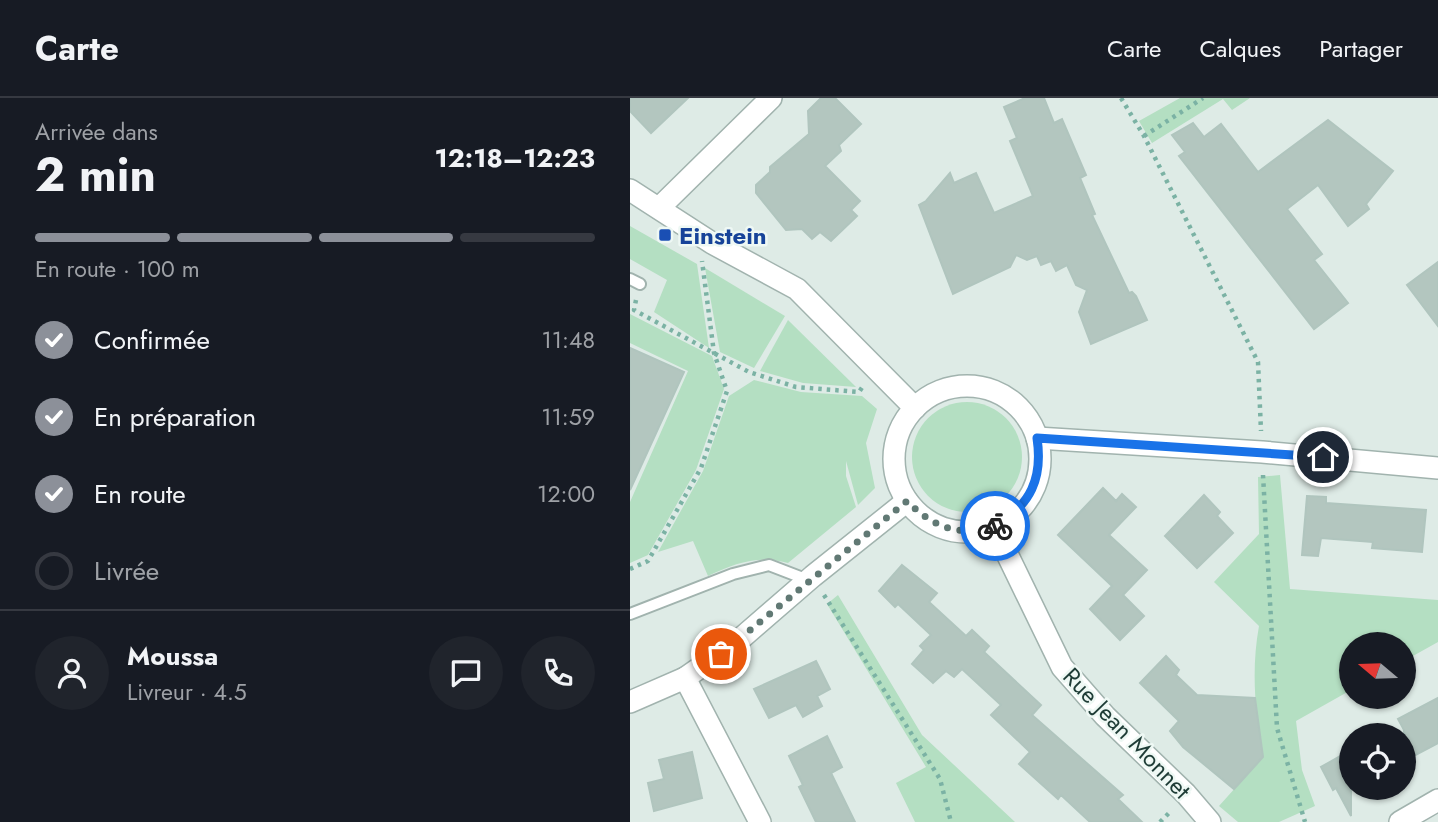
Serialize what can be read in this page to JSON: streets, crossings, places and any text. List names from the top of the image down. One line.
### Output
{"streets":{"street":["Rue Jean Monnet"]},"places":{"transit":["Einstein"]},"north":"left","page":{"header":"Carte","nav":["Carte","Calques","Partager"],"heading":["2 min","Arrivée dans","12:18–12:23"],"panel":["Moussa","Livreur · 4.5"],"bar":"En route · 100 m","list":[["Confirmée","11:48"],["En préparation","11:59"],["En route","12:00"],"Livrée"]}}
